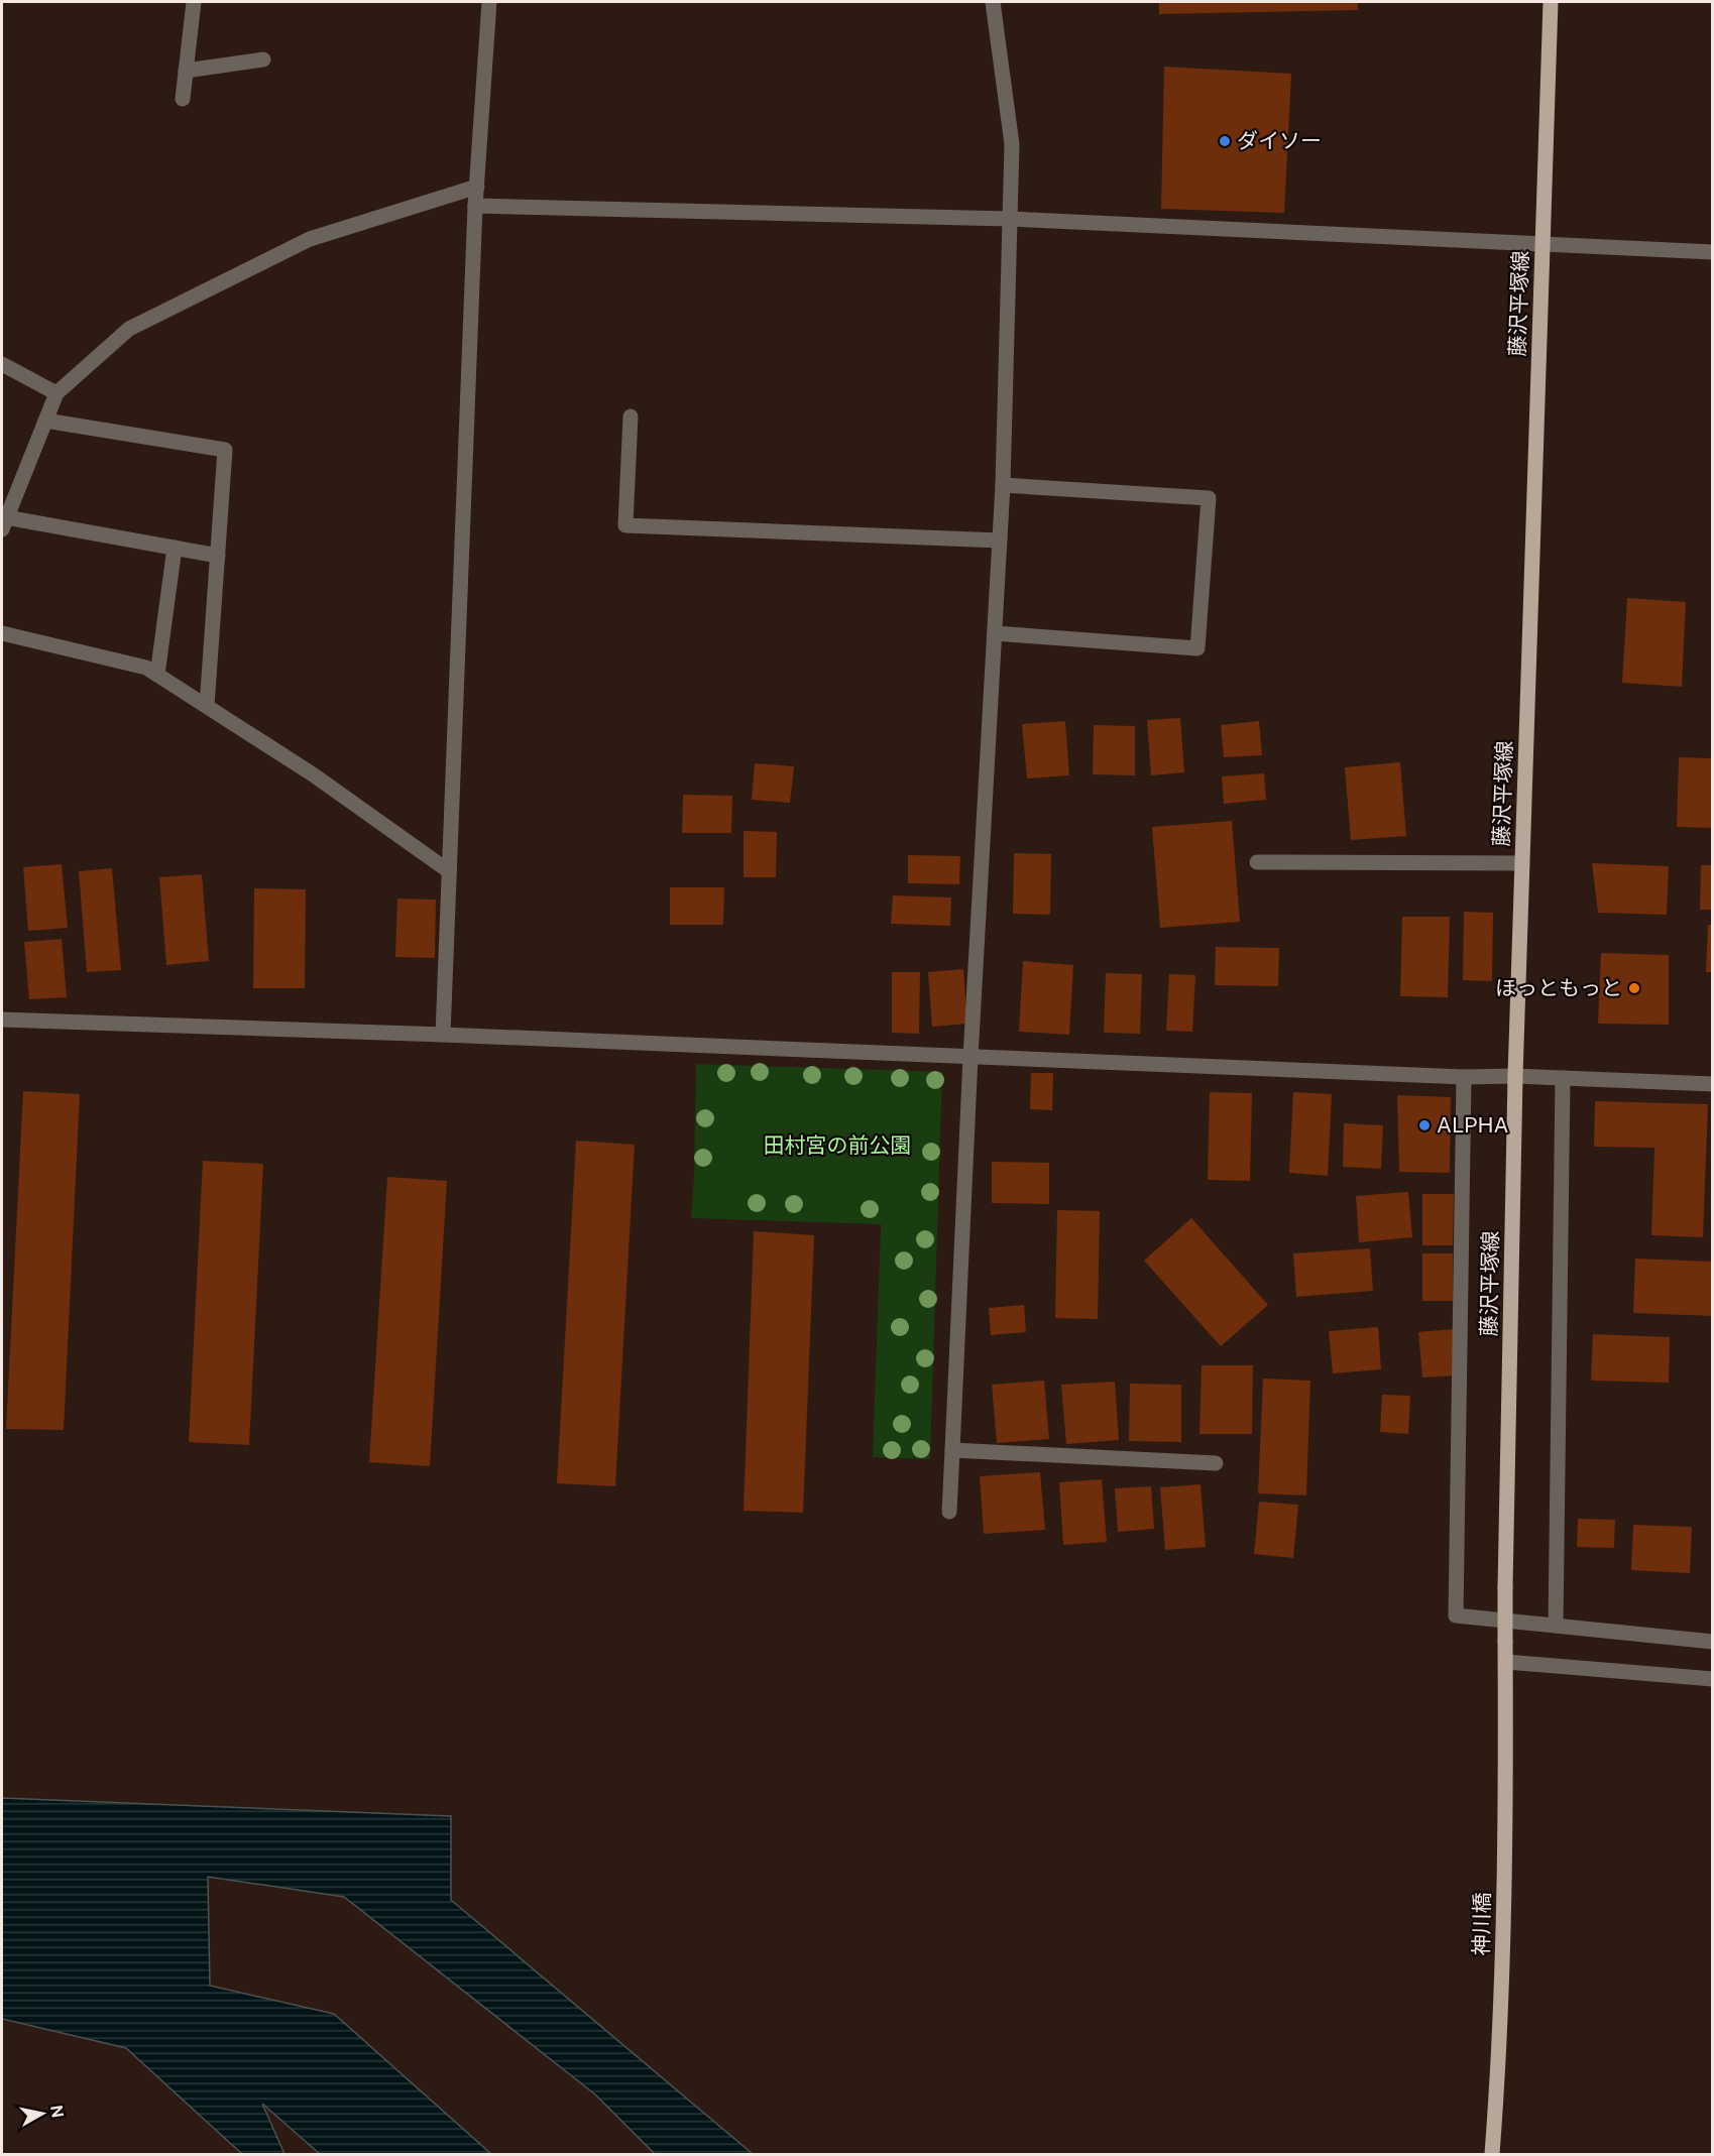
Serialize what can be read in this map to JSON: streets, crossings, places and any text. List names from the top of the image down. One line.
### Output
{"streets":{"main road":["藤沢平塚線","神川橋"]},"crossings":[["藤沢平塚線","神川橋"]],"parks":["田村宮の前公園"],"places":["ダイソー","ほっともっと","ALPHA"],"north":"right"}
